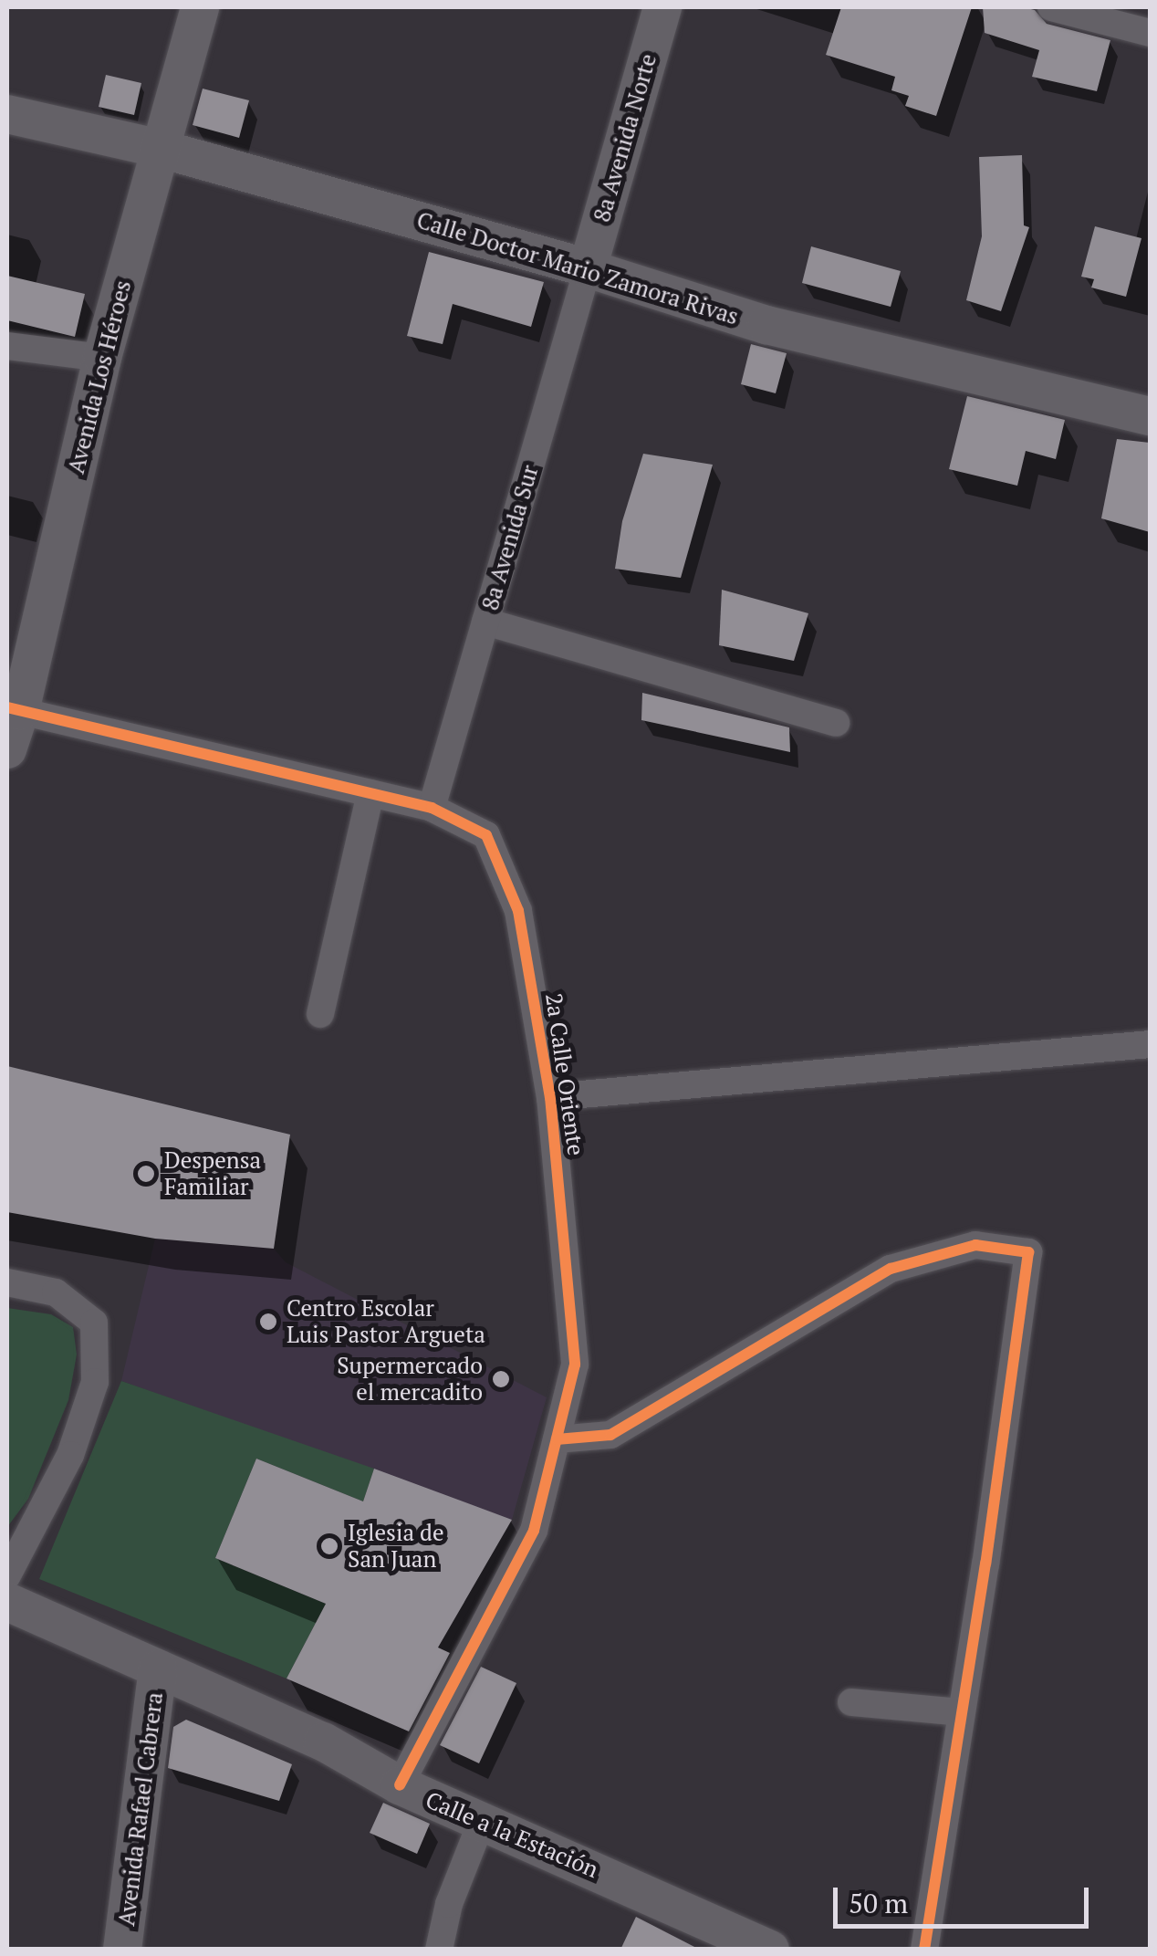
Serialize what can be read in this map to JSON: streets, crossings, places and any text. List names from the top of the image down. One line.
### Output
{"streets":{"street":["8a Avenida Norte","Calle Doctor Mario Zamora Rivas","Avenida Los Héroes","8a Avenida Sur","2a Calle Oriente","Avenida Rafael Cabrera","Calle a la Estación"]},"crossings":[["8a Avenida Norte","Calle Doctor Mario Zamora Rivas"],["8a Avenida Norte","8a Avenida Sur"],["Calle Doctor Mario Zamora Rivas","Avenida Los Héroes"],["Calle Doctor Mario Zamora Rivas","8a Avenida Sur"],["Avenida Los Héroes","2a Calle Oriente"],["8a Avenida Sur","2a Calle Oriente"],["2a Calle Oriente","Calle a la Estación"],["Avenida Rafael Cabrera","Calle a la Estación"]],"places":["Despensa Familiar","Centro Escolar Luis Pastor Argueta","Supermercado el mercadito","Iglesia de San Juan"],"scale_bar":"50 m"}
